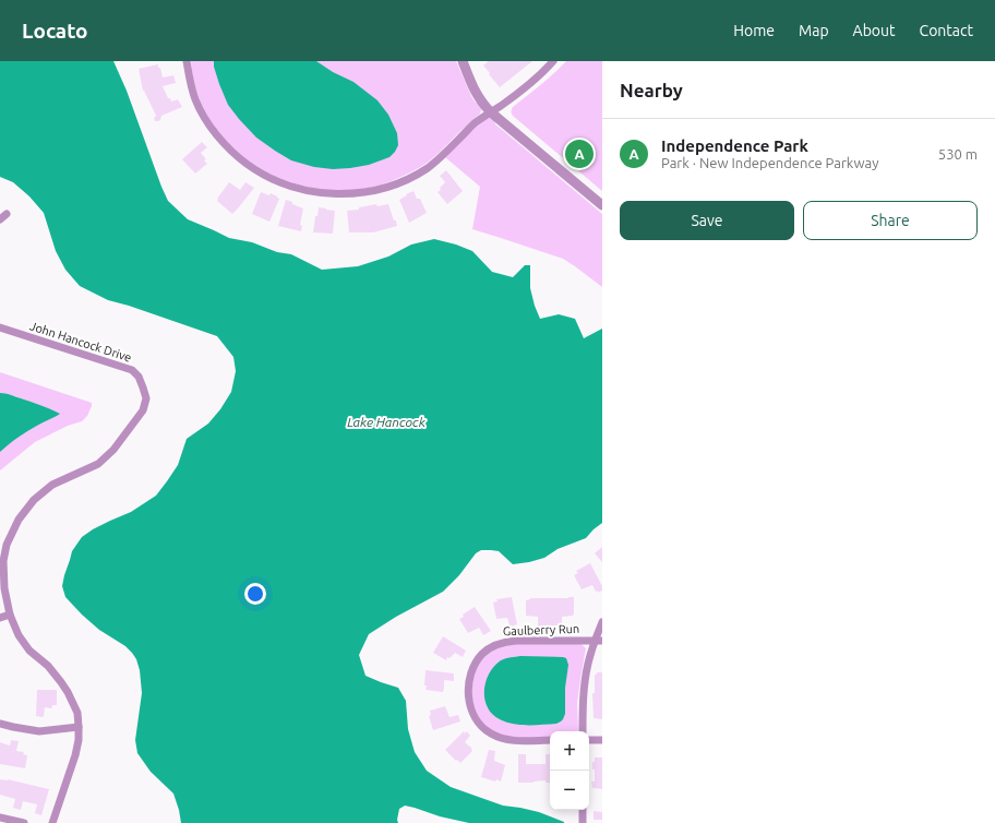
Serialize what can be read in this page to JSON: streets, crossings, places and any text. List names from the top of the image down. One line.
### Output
{"streets":{"street":["John Hancock Drive","Gaulberry Run"]},"water":["Lake Hancock"],"page":{"header":"Locato","nav":["Home","Map","About","Contact"],"heading":"Nearby","list":[{"mark":"A","name":"Independence Park","note":"Park · New Independence Parkway","value":"530 m"}],"pins":"A","buttons":["Save","Share"],"map_buttons":["+","−"]}}
